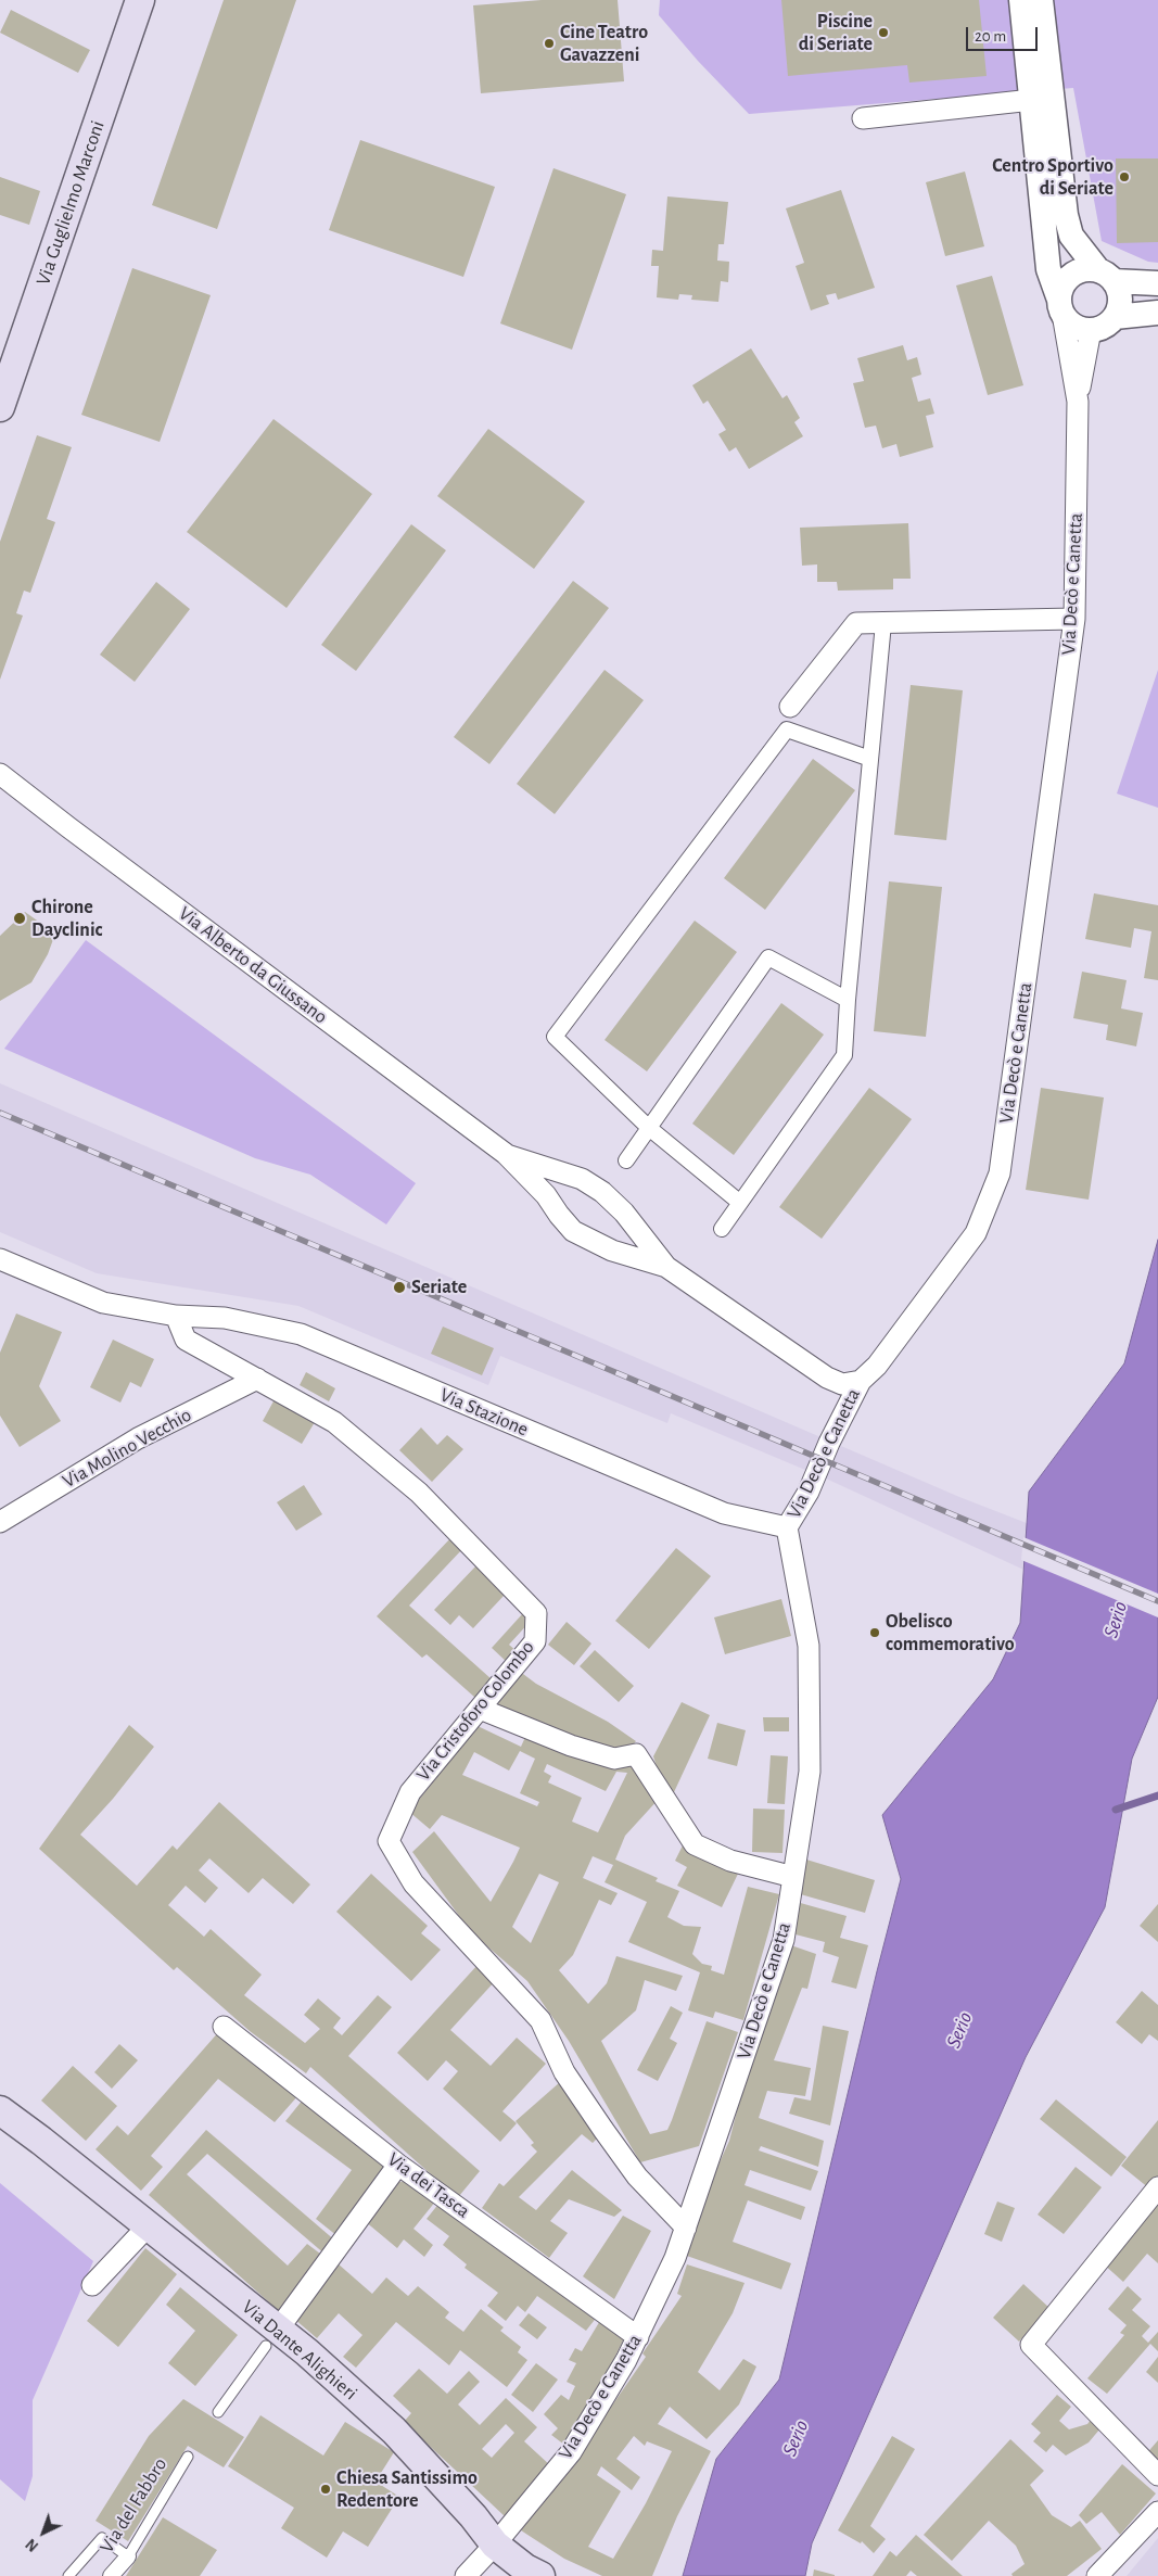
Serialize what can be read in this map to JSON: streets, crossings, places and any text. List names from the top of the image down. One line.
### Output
{"streets":{"main road":["Via Guglielmo Marconi","Via Dante Alighieri"],"street":["Via Decò e Canetta","Via Alberto da Giussano","Via Stazione","Via Molino Vecchio","Via Cristoforo Colombo","Via dei Tasca","Via del Fabbro"]},"crossings":[["Via Decò e Canetta","Via Stazione"],["Via Decò e Canetta","Via Cristoforo Colombo"],["Via Decò e Canetta","Via dei Tasca"],["Via Decò e Canetta","Via Dante Alighieri"],["Via Stazione","Via Cristoforo Colombo"],["Via Molino Vecchio","Via Cristoforo Colombo"]],"water":["Serio"],"places":["Piscine di Seriate","Cine Teatro Gavazzeni","Centro Sportivo di Seriate","Chirone Dayclinic","Seriate","Obelisco commemorativo","Chiesa Santissimo Redentore"],"scale_bar":"20 m","north":"bottom left"}
